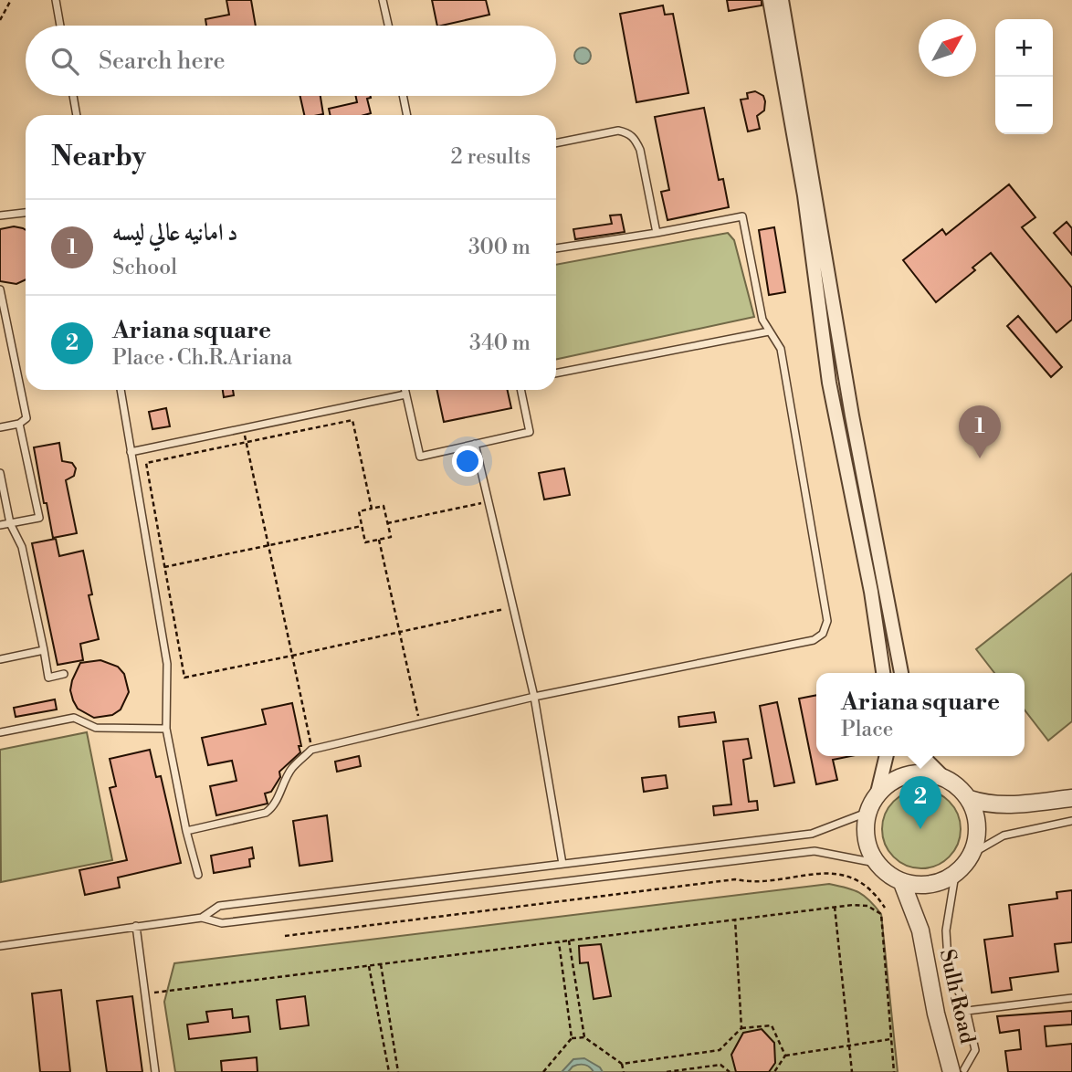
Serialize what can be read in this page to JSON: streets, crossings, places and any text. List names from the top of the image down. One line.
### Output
{"streets":{"street":["Sulh Road"]},"north":"top right","page":{"map_buttons":["+","−"],"search":"Search here","heading":["Nearby","2 results"],"list":[{"mark":"1","name":"د امانیه عالي لیسه","note":"School","value":"300 m"},{"mark":"2","name":"Ariana square","note":"Place · Ch.R.Ariana","value":"340 m"}],"pins":["1","2"],"popup":["Ariana square","Place"]}}
